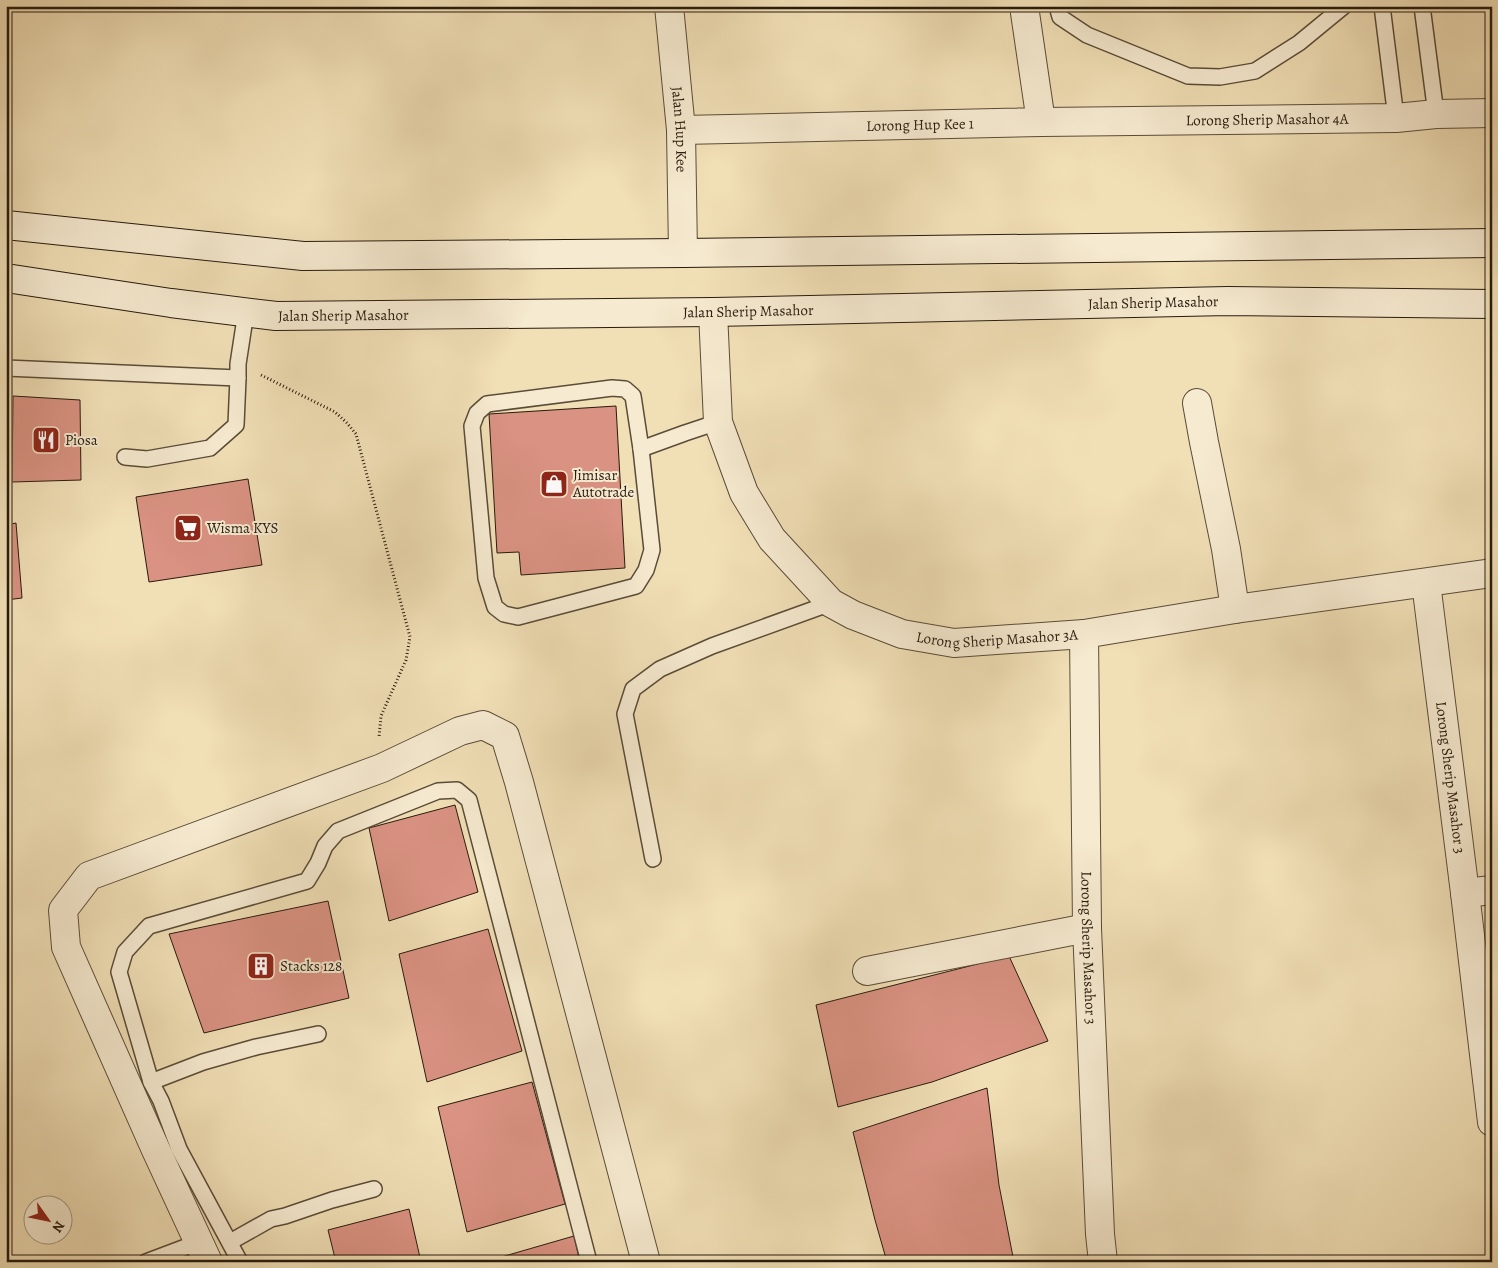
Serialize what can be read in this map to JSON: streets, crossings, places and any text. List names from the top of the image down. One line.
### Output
{"streets":{"street":["Lorong Sherip Masahor 4A","Lorong Hup Kee 1","Jalan Hup Kee","Jalan Sherip Masahor","Lorong Sherip Masahor 3A","Lorong Sherip Masahor 3"]},"crossings":[["Lorong Sherip Masahor 4A","Lorong Hup Kee 1"],["Lorong Hup Kee 1","Jalan Hup Kee"],["Jalan Sherip Masahor","Lorong Sherip Masahor 3A"],["Lorong Sherip Masahor 3A","Lorong Sherip Masahor 3"]],"places":{"restaurant":["Piosa"],"shop":["Jimisar Autotrade"],"supermarket":["Wisma KYS"],"building":["Stacks 128"]},"north":"bottom right"}
